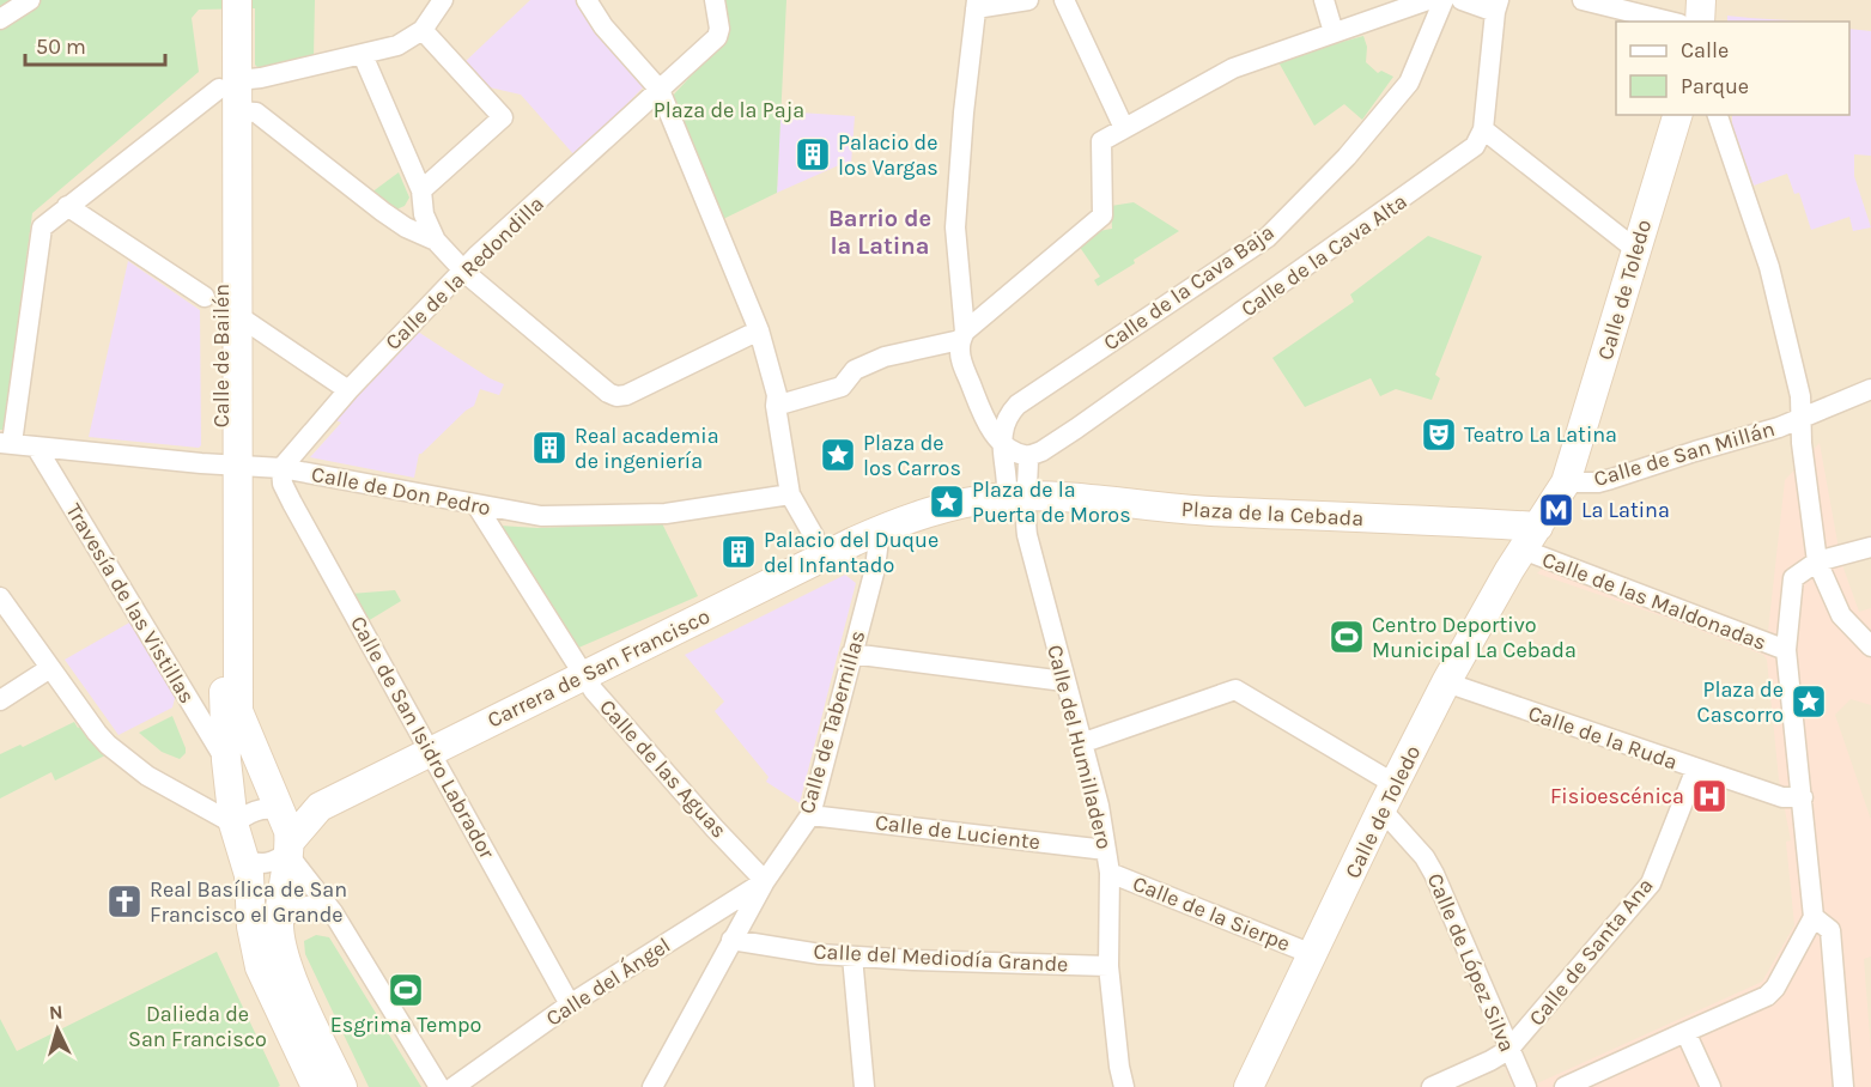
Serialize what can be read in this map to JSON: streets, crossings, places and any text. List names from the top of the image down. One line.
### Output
{"streets":{"street":["Calle de la Cava Alta","Calle de la Redondilla","Calle de la Cava Baja","Calle de Toledo","Calle de Bailén","Calle de San Millán","Calle de Don Pedro","Plaza de la Cebada","Calle de las Maldonadas","Travesía de las Vistillas","Carrera de San Francisco","Calle de Tabernillas","Calle de San Isidro Labrador","Calle de la Ruda","Calle del Humilladero","Calle de las Aguas","Calle de Luciente","Calle de la Sierpe","Calle de Santa Ana","Calle del Mediodía Grande","Calle de López Silva","Calle del Ángel"]},"crossings":[["Calle de la Redondilla","Calle de Don Pedro"],["Calle de la Redondilla","Calle de San Isidro Labrador"],["Calle de Toledo","Calle de San Millán"],["Calle de Toledo","Plaza de la Cebada"],["Calle de Toledo","Calle de las Maldonadas"],["Calle de Toledo","Calle de la Ruda"],["Calle de Toledo","Calle de la Sierpe"],["Calle de Toledo","Calle de López Silva"],["Calle de Bailén","Calle de Don Pedro"],["Calle de Bailén","Travesía de las Vistillas"],["Calle de Bailén","Carrera de San Francisco"],["Calle de San Millán","Plaza de la Cebada"],["Calle de San Millán","Calle de las Maldonadas"],["Calle de Don Pedro","Travesía de las Vistillas"],["Calle de Don Pedro","Calle de San Isidro Labrador"],["Calle de Don Pedro","Calle de las Aguas"],["Plaza de la Cebada","Calle de las Maldonadas"],["Plaza de la Cebada","Calle del Humilladero"],["Carrera de San Francisco","Calle de Tabernillas"],["Carrera de San Francisco","Calle de San Isidro Labrador"],["Carrera de San Francisco","Calle de las Aguas"],["Calle de Tabernillas","Calle de las Aguas"],["Calle de Tabernillas","Calle de Luciente"],["Calle de Tabernillas","Calle del Mediodía Grande"],["Calle de Tabernillas","Calle del Ángel"],["Calle de San Isidro Labrador","Calle del Ángel"],["Calle de la Ruda","Calle de Santa Ana"],["Calle del Humilladero","Calle de Luciente"],["Calle del Humilladero","Calle de la Sierpe"],["Calle del Humilladero","Calle del Mediodía Grande"],["Calle de las Aguas","Calle del Ángel"],["Calle de Santa Ana","Calle de López Silva"]],"districts":["Barrio de la Latina"],"parks":["Plaza de la Paja","Dalieda de San Francisco"],"places":{"building":["Palacio de los Vargas","Real academia de ingeniería","Palacio del Duque del Infantado"],"theatre":["Teatro La Latina"],"place":["Plaza de los Carros","Plaza de la Puerta de Moros","Plaza de Cascorro"],"metro station":["La Latina"],"sports":["Centro Deportivo Municipal La Cebada","Esgrima Tempo"],"hospital":["Fisioescénica"],"church":["Real Basílica de San Francisco el Grande"]},"legend":["Calle","Parque"],"scale_bar":"50 m","north":"top"}
